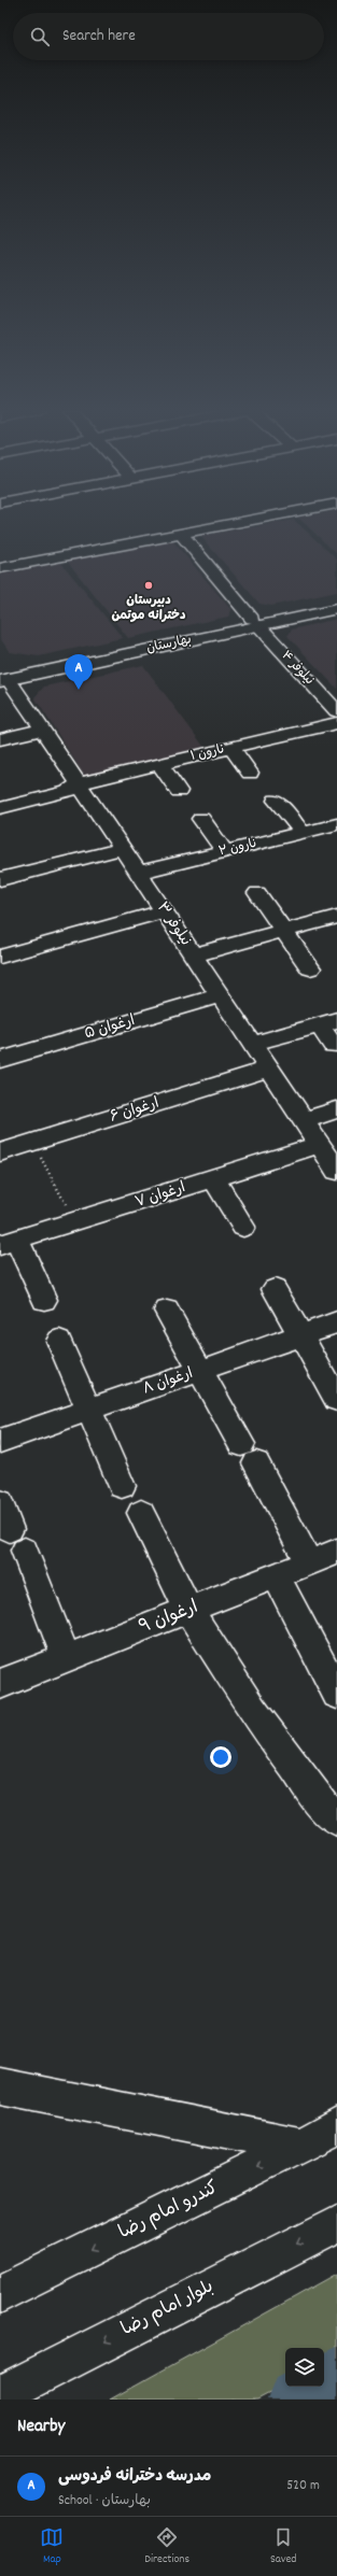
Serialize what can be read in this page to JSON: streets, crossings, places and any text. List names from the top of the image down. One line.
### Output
{"streets":{"street":["بهارستان","نیلوفر ۴","نارون ۱","نارون ۲","نیلوفر ۳","ارغوان ۵","ارغوان ۶","ارغوان ۷","ارغوان ۸","ارغوان ۹","کندرو امام رضا","بلوار امام رضا"]},"crossings":[["بهارستان","نیلوفر ۴"],["بهارستان","نیلوفر ۳"],["نارون ۱","نیلوفر ۳"],["نارون ۲","نیلوفر ۳"],["نیلوفر ۳","ارغوان ۵"],["نیلوفر ۳","ارغوان ۶"],["نیلوفر ۳","ارغوان ۷"]],"one_way":["کندرو امام رضا","بلوار امام رضا"],"places":["دبیرستان دخترانه موتمن"],"page":{"search":"Search here","pins":"A","heading":"Nearby","list":[{"mark":"A","name":"مدرسه دخترانه فردوسی","note":"School · بهارستان","value":"520 m"}],"nav":["Map","Directions","Saved"]}}
